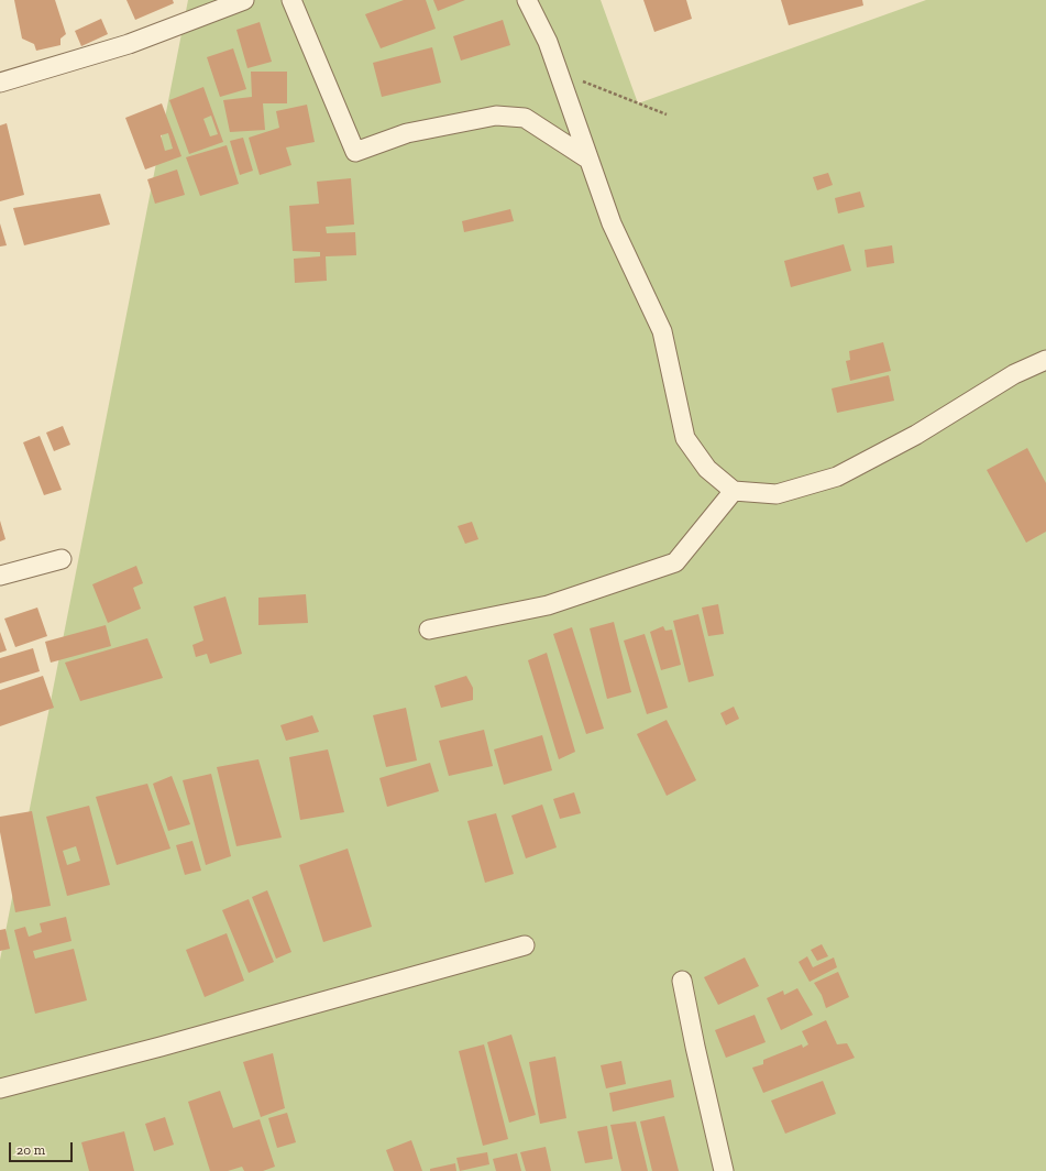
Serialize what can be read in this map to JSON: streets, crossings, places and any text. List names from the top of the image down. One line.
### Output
{"scale_bar":"20 m"}
